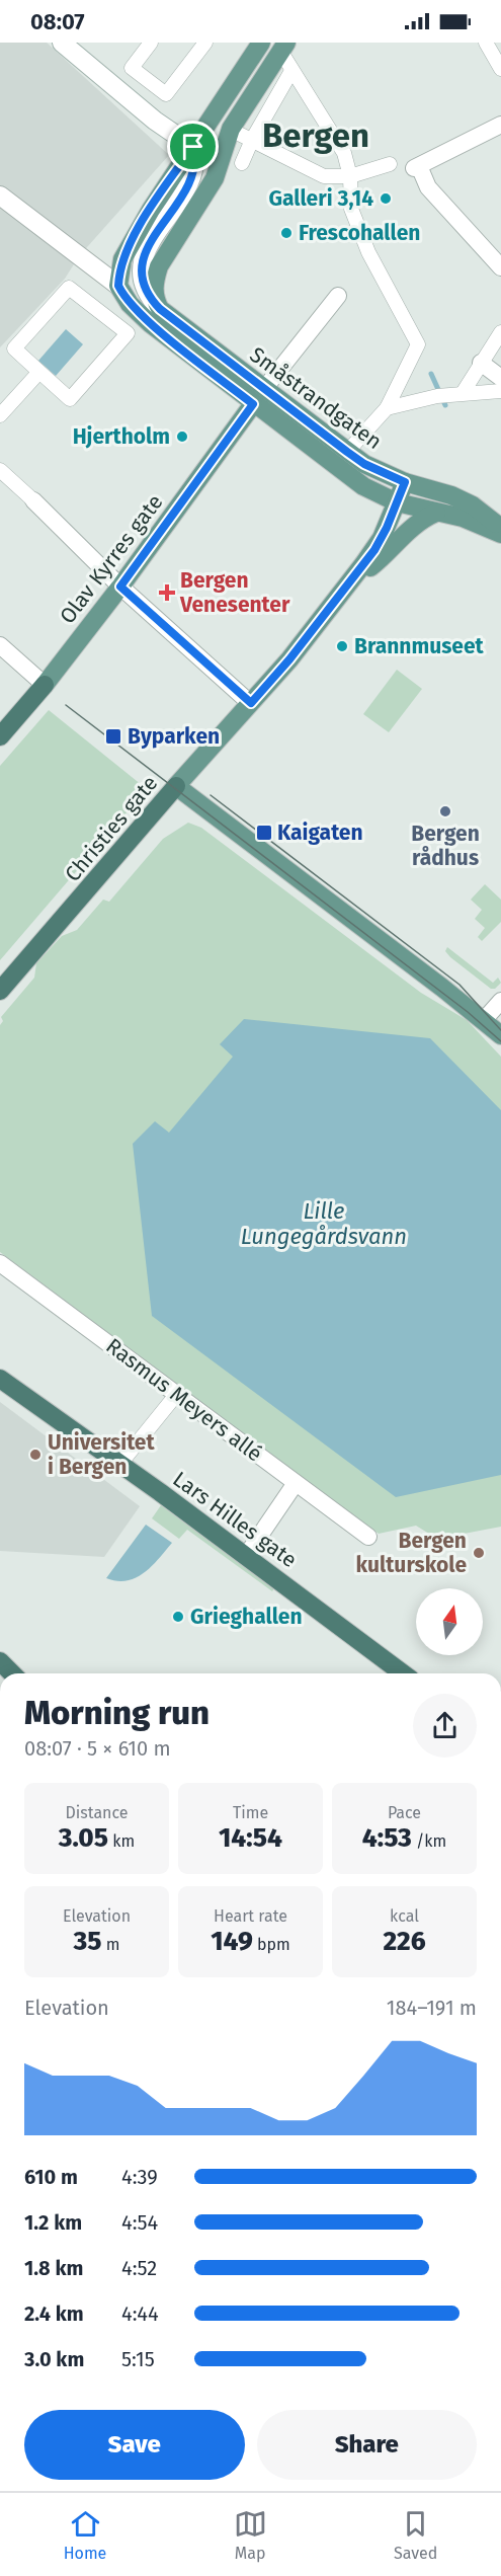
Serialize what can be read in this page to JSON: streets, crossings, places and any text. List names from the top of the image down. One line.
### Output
{"streets":{"highway":["Olav Kyrres gate","Christies gate","Lars Hilles gate"],"main road":["Småstrandgaten"],"street":["Rasmus Meyers allé"]},"crossings":[["Småstrandgaten","Olav Kyrres gate"],["Småstrandgaten","Christies gate"]],"districts":["Bergen"],"water":["Lille Lungegårdsvann"],"places":{"other":["Galleri 3,14","Frescohallen","Hjertholm","Brannmuseet","Bergen rådhus","Universitet i Bergen","Bergen kulturskole","Grieghallen"],"health":["Bergen Venesenter"],"transit":["Byparken","Kaigaten"]},"north":"top","page":{"status":"08:07","heading":["Morning run","08:07 · 5 × 610 m"],"stats":[["Distance","3.05 km"],["Time","14:54"],["Pace","4:53 /km"],["Elevation","35 m"],["Heart rate","149 bpm"],["kcal","226"]],"chart":["Elevation","184–191 m"],"list":[{"name":"610 m","note":"4:39"},{"name":"1.2 km","note":"4:54"},{"name":"1.8 km","note":"4:52"},{"name":"2.4 km","note":"4:44"},{"name":"3.0 km","note":"5:15"}],"buttons":["Save","Share"],"tabs":["Home","Map","Saved"]}}
